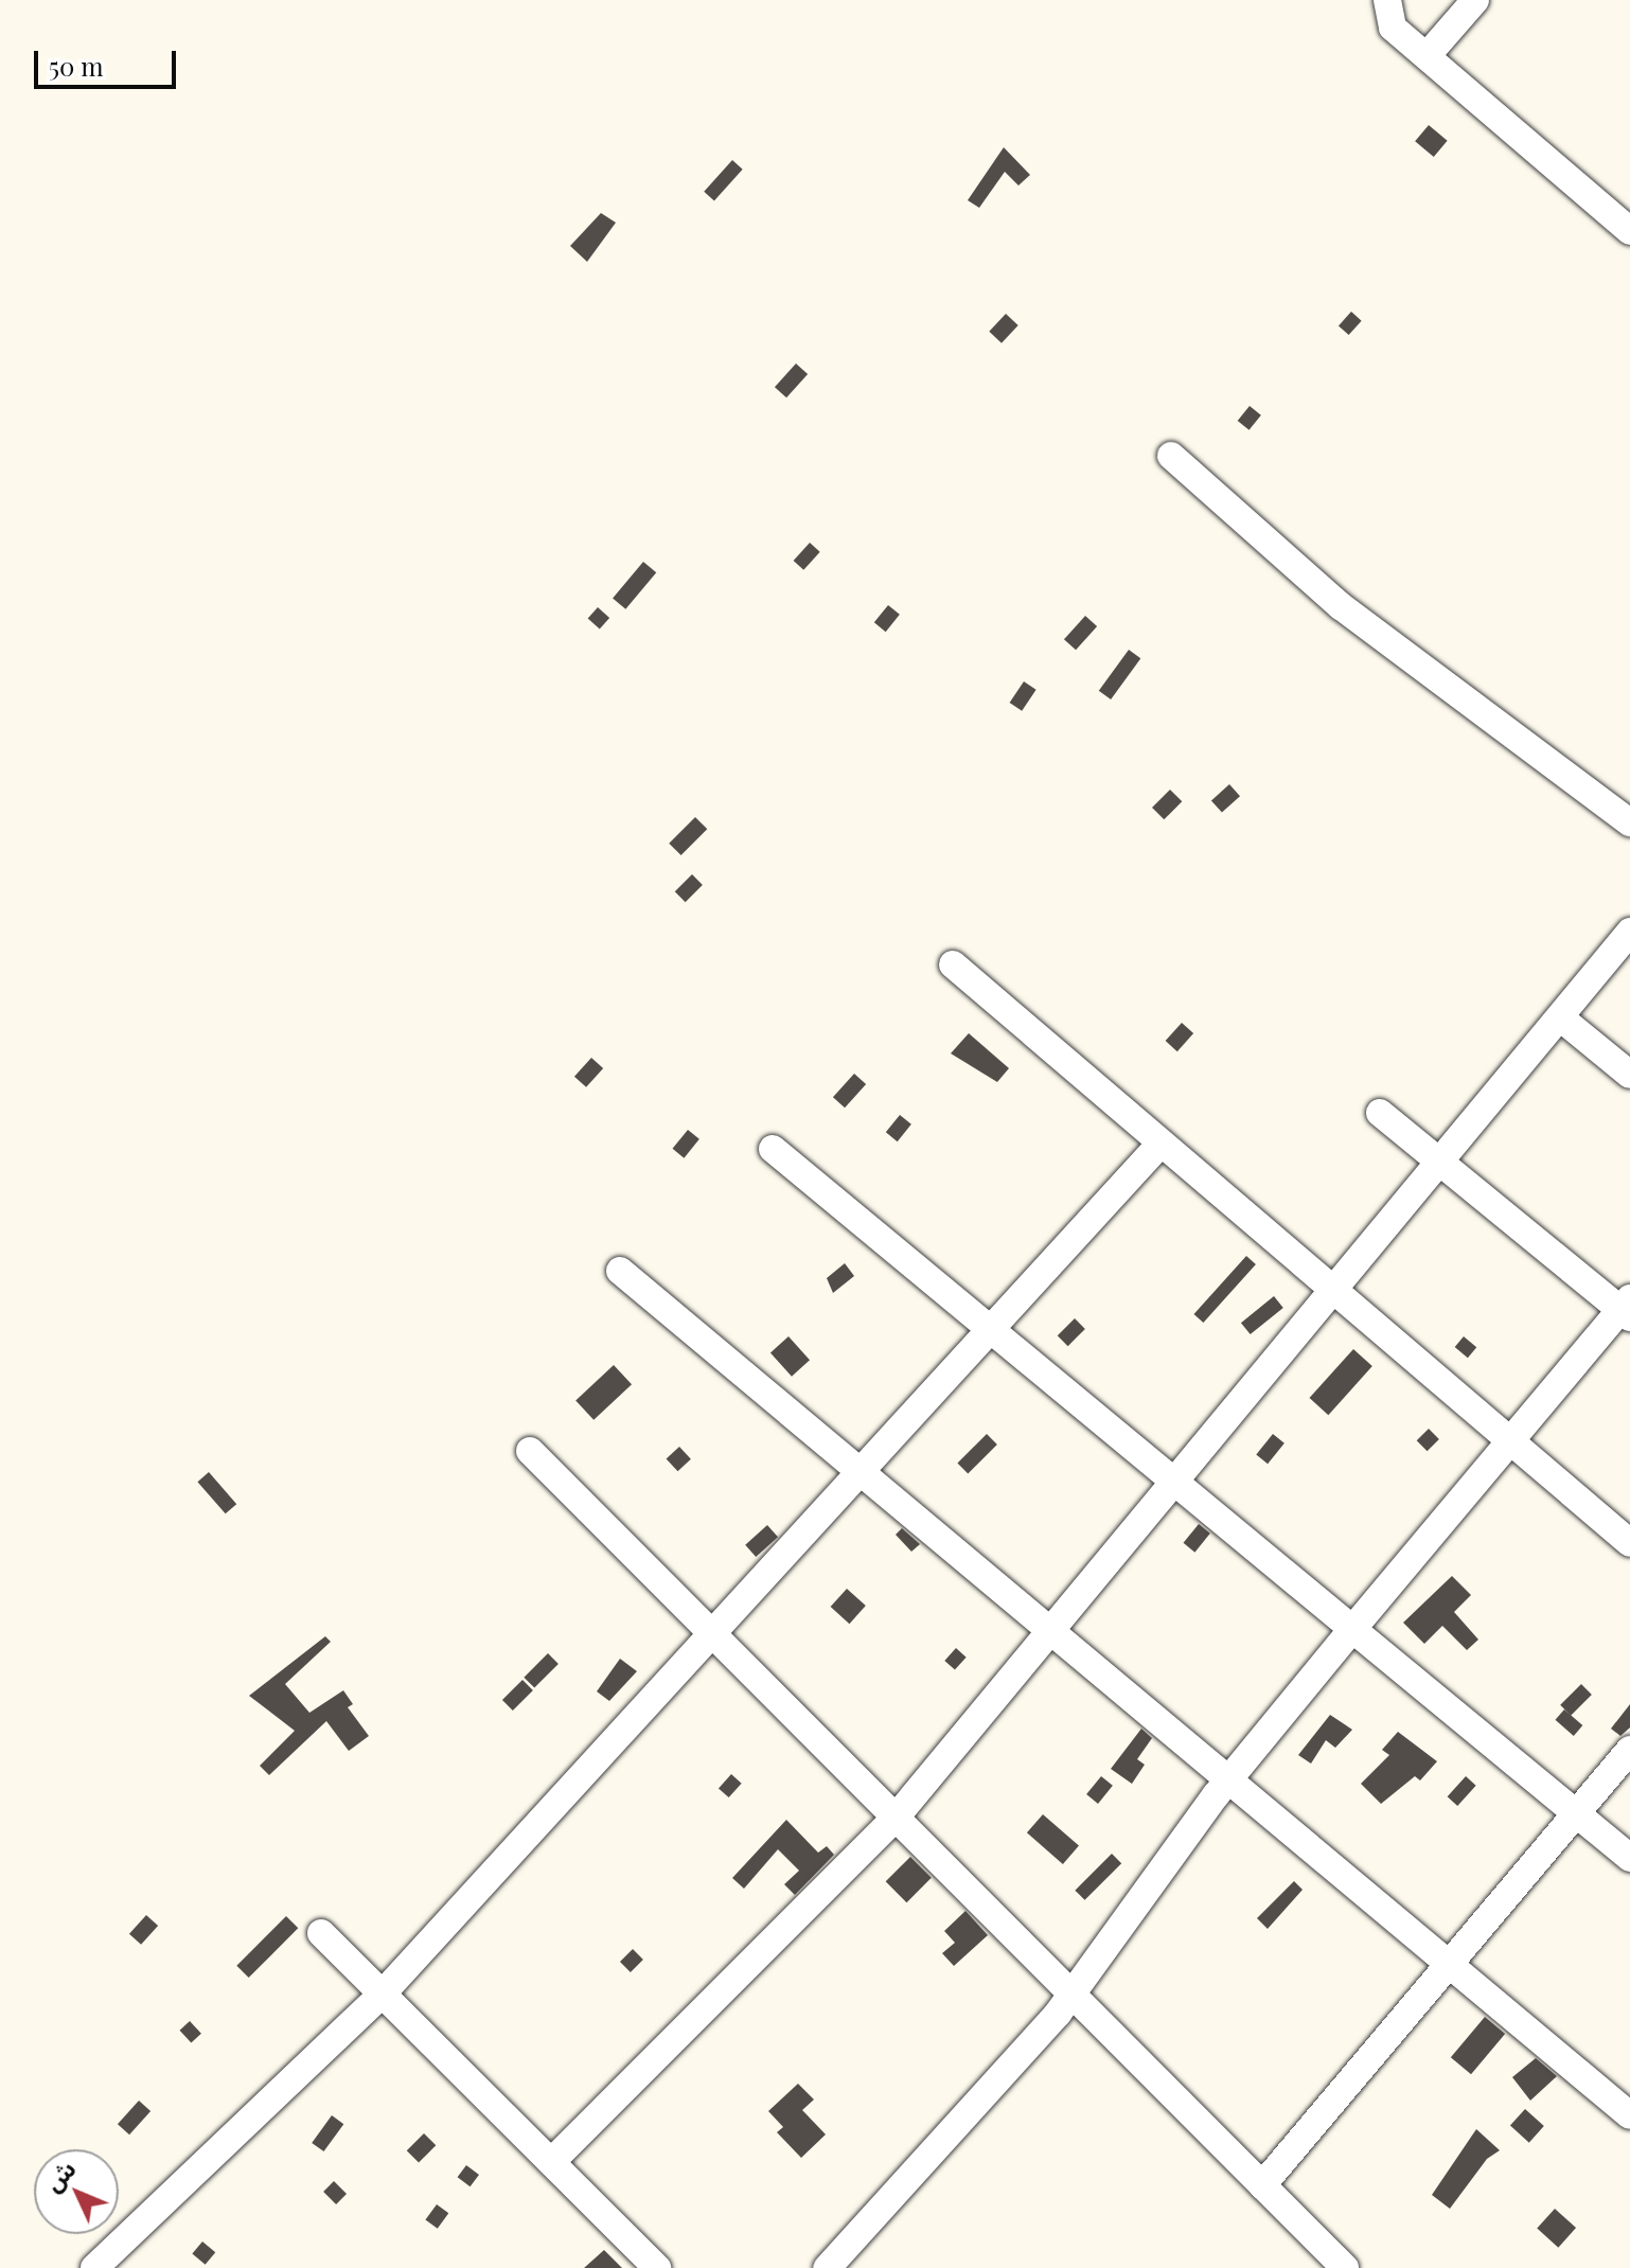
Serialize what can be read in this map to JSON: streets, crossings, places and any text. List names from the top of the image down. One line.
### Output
{"scale_bar":"50 m","north":"top left"}
